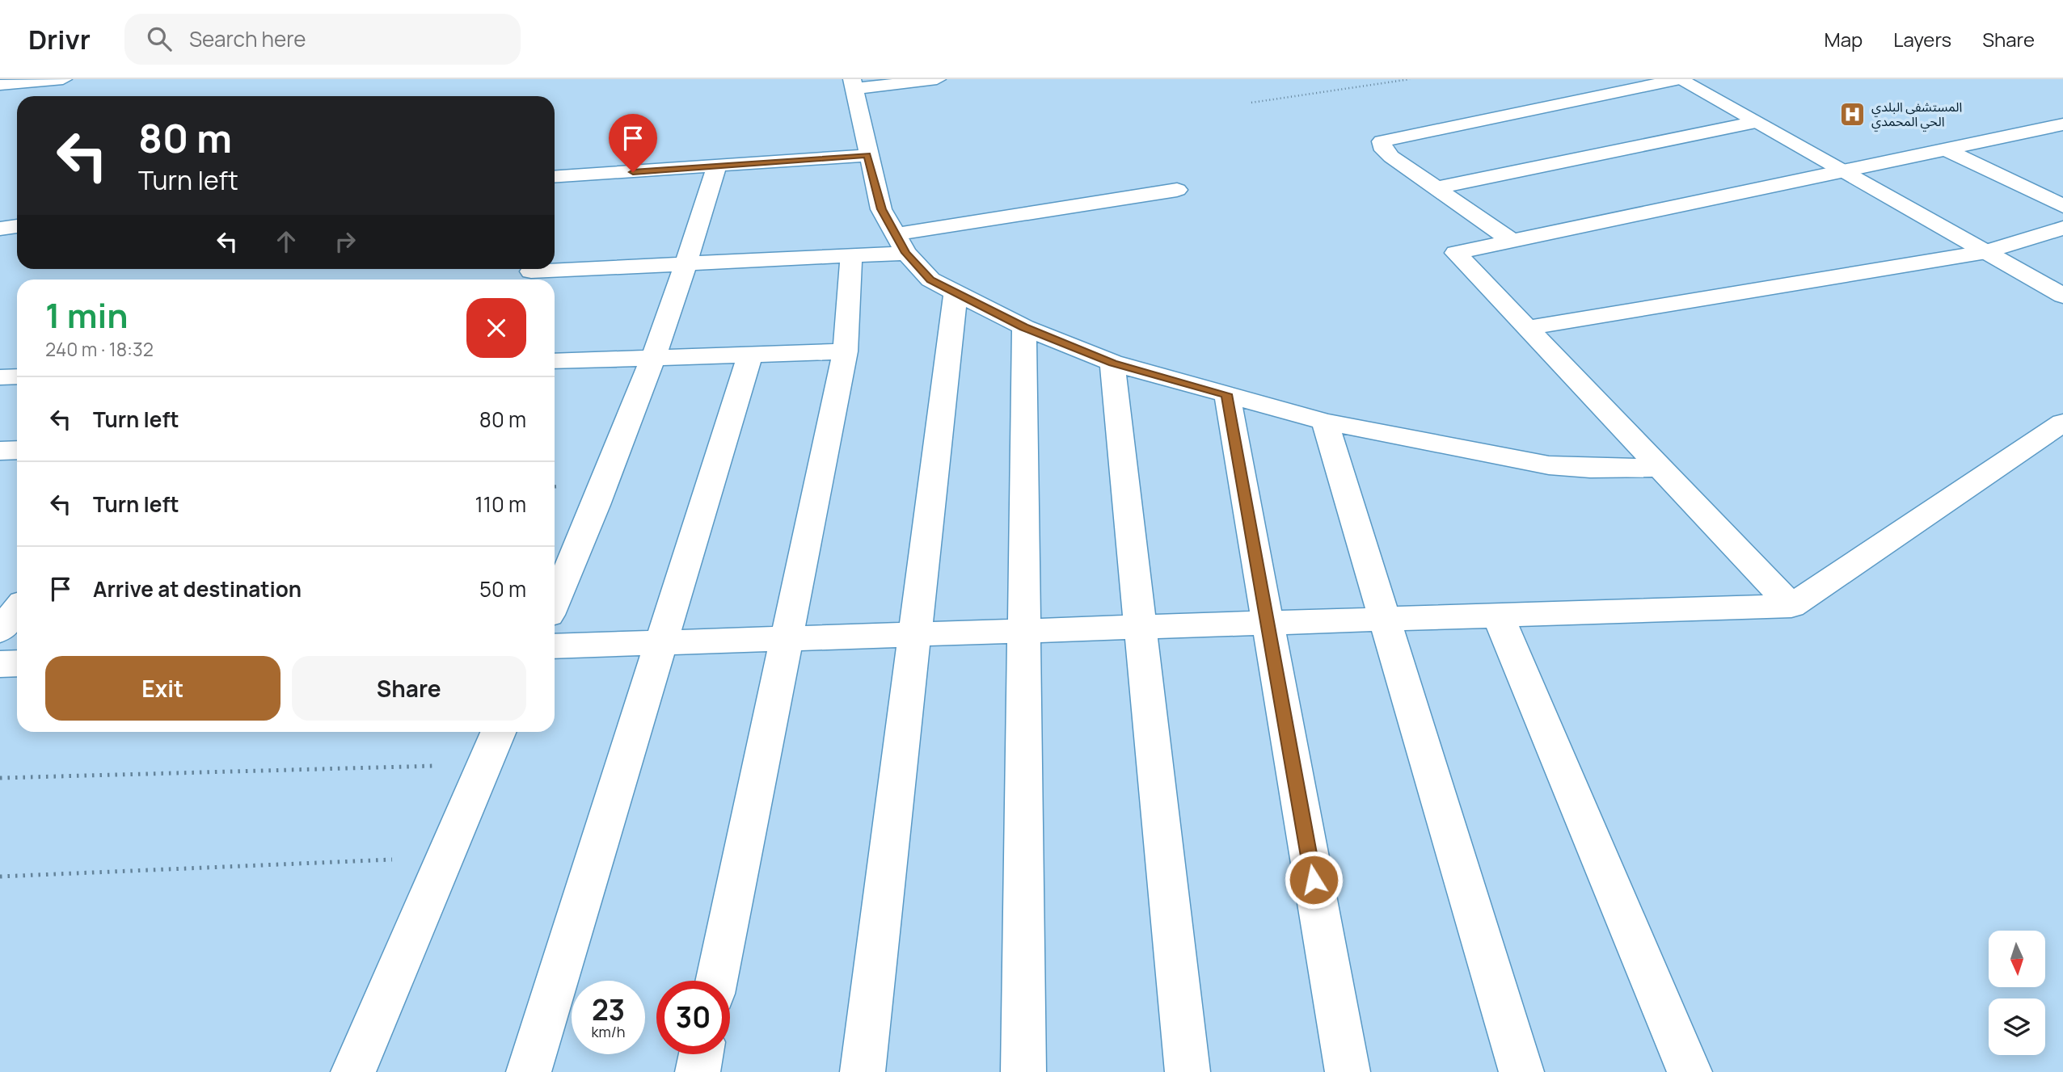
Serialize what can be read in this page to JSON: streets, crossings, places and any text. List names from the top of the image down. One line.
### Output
{"places":{"hospital":["المستشفى البلدي الحي المحمدي"]},"north":"bottom","page":{"header":"Drivr","search":"Search here","nav":["Map","Layers","Share"],"turn":["80 m","Turn left"],"heading":["1 min","240 m · 18:32"],"list":[{"name":"Turn left","value":"80 m"},{"name":"Turn left","value":"110 m"},{"name":"Arrive at destination","value":"50 m"}],"buttons":["Exit","Share"],"speed":"23 km/h","limit":"30"}}
